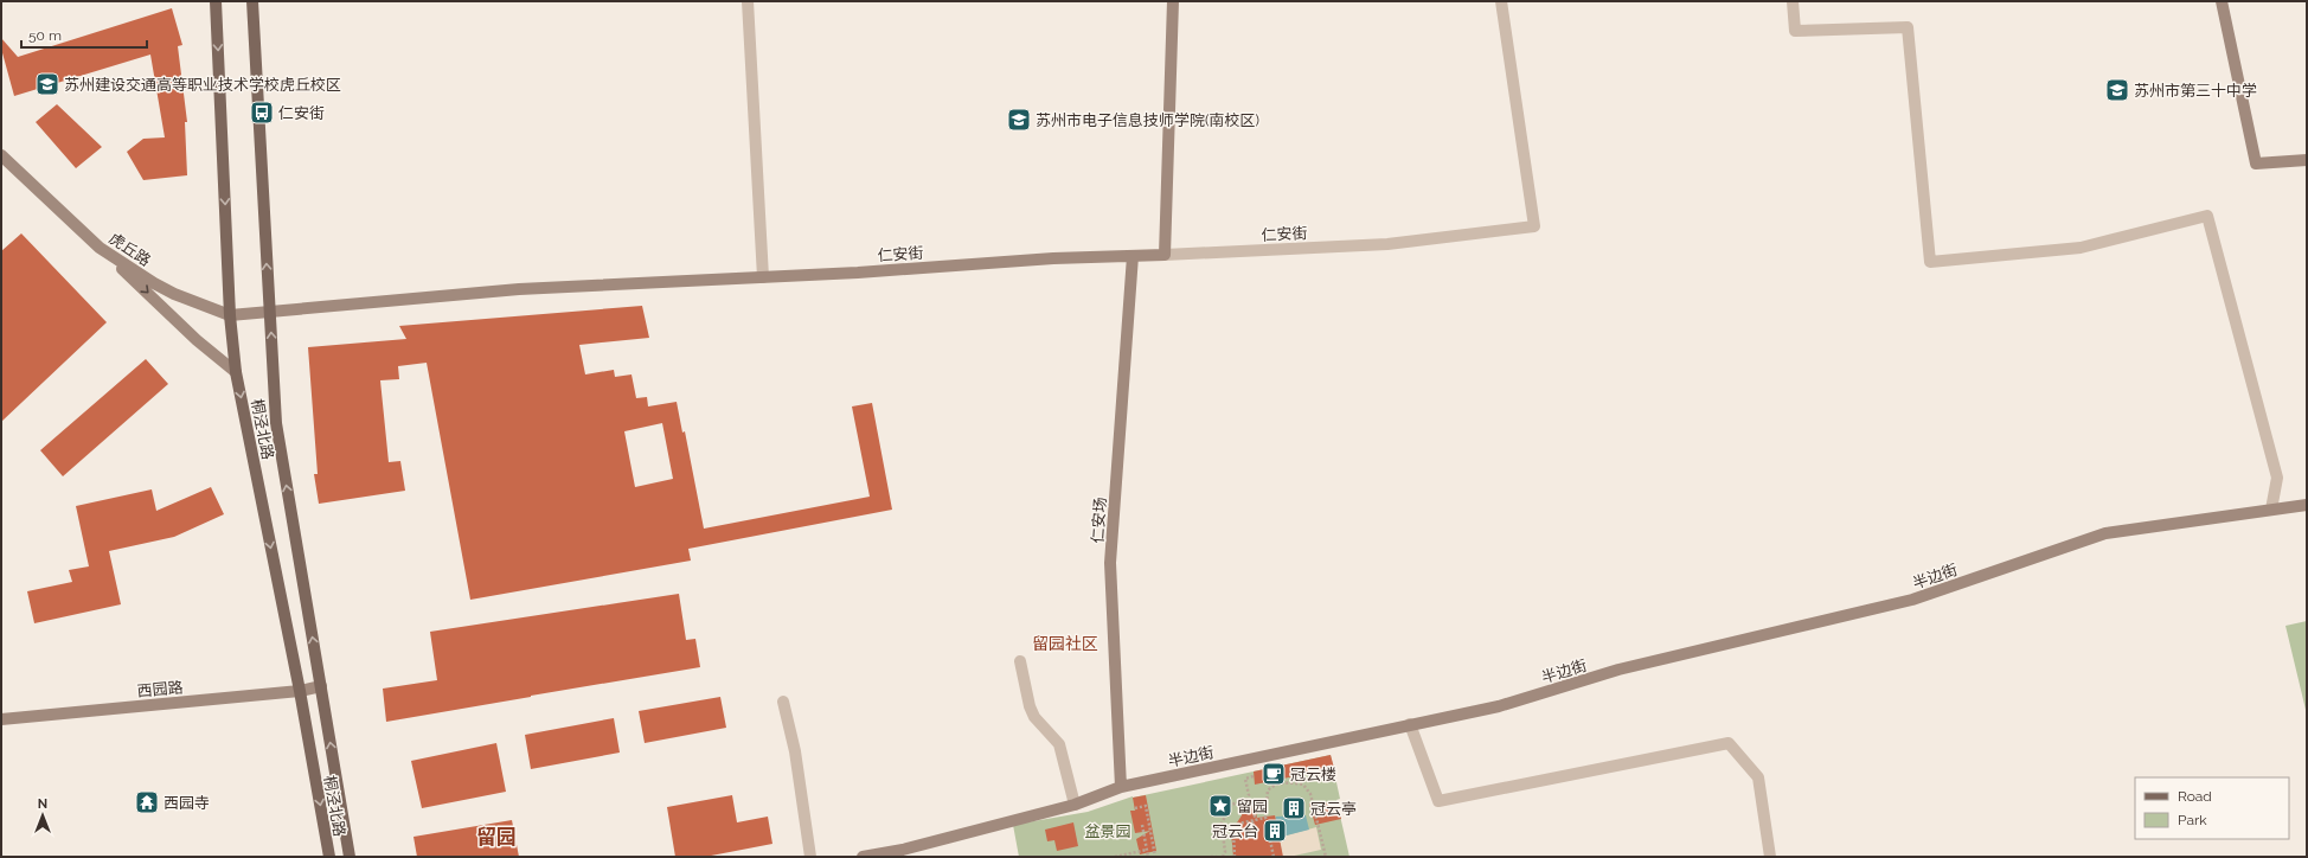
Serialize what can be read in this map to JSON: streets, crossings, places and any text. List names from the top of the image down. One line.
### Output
{"streets":{"main road":["桐泾北路"],"street":["仁安街","虎丘路","仁安场","半边街","西园路"]},"crossings":[["仁安街","虎丘路"],["仁安街","桐泾北路"],["仁安街","仁安场"],["虎丘路","桐泾北路"],["桐泾北路","西园路"],["仁安场","半边街"]],"districts":["留园社区","留园"],"parks":["盆景园"],"places":{"school or university":["苏州建设交通高等职业技术学校虎丘校区","苏州市第三十中学","苏州市电子信息技师学院(南校区)"],"bus stop":["仁安街"],"cafe":["冠云楼"],"temple":["西园寺"],"place":["留园"],"building":["冠云亭","冠云台"]},"legend":["Road","Park"],"scale_bar":"50 m","north":"top"}
